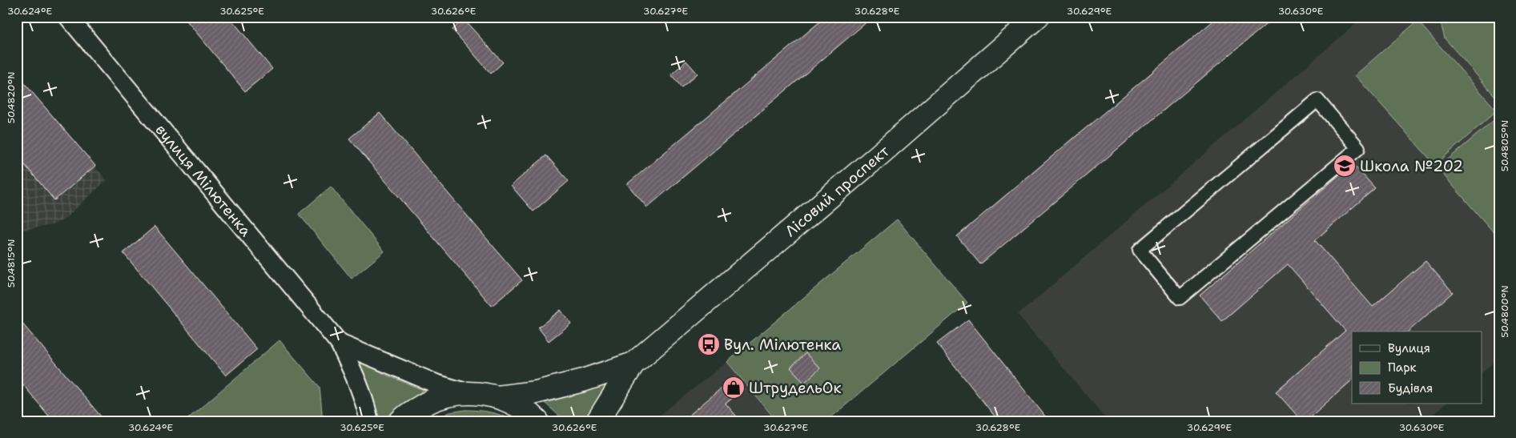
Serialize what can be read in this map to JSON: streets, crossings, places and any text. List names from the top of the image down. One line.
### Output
{"streets":{"street":["вулиця Мілютенка","Лісовий проспект"]},"places":{"school or university":["Школа №202"],"bus stop":["Вул. Мілютенка"],"shop":["ШтрудельОк"]},"legend":["Вулиця","Парк","Будівля"],"coordinates":["30.624°E","30.625°E","30.626°E","30.627°E","30.628°E","30.629°E","30.630°E","50.4820°N","50.4805°N","50.4815°N","50.4800°N"]}
